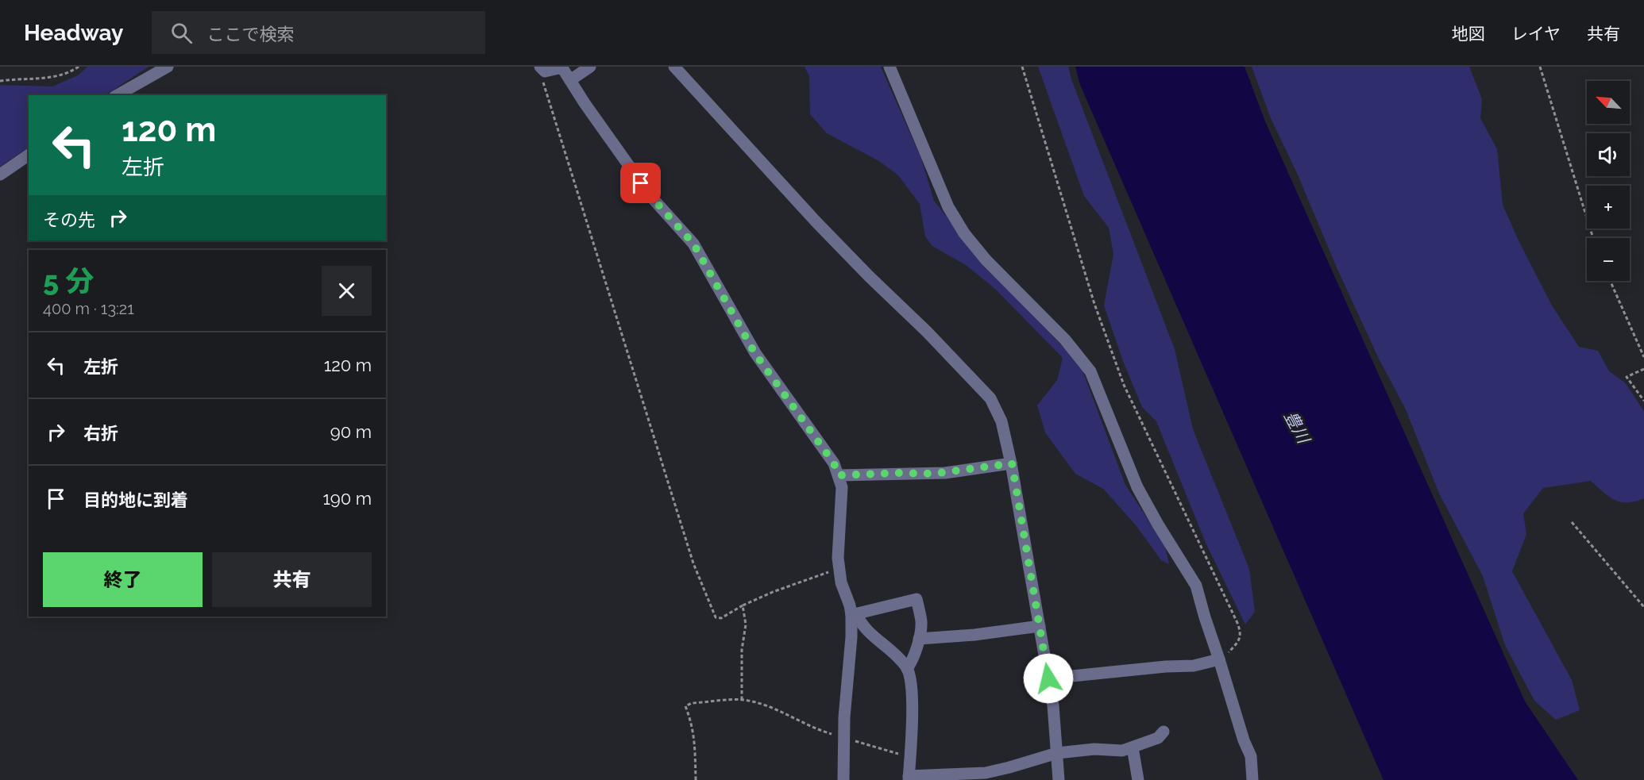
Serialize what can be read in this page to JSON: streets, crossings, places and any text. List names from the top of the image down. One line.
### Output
{"water":["豊川"],"north":"top left","page":{"header":"Headway","search":"ここで検索","nav":["地図","レイヤ","共有"],"map_buttons":["+","−"],"turn":["120 m","左折"],"then":"その先","heading":["5 分","400 m · 13:21"],"list":[{"name":"左折","value":"120 m"},{"name":"右折","value":"90 m"},{"name":"目的地に到着","value":"190 m"}],"buttons":["終了","共有"]}}
